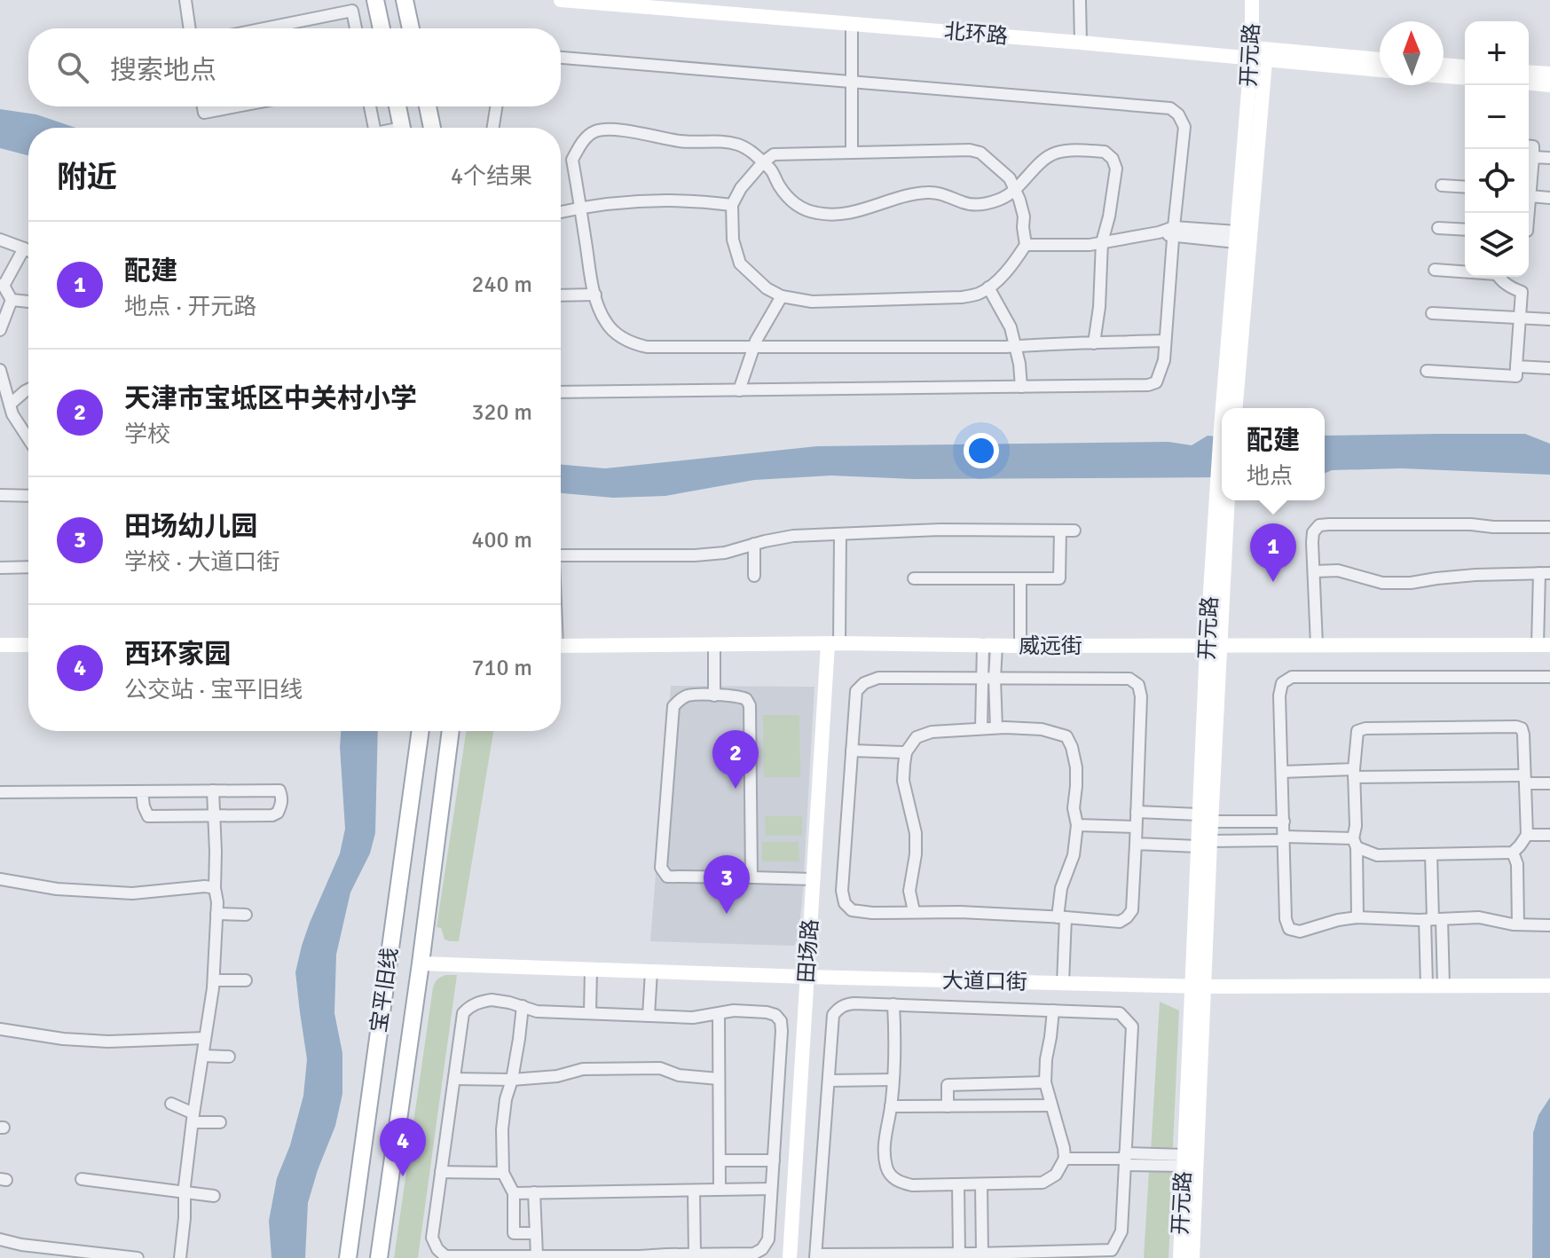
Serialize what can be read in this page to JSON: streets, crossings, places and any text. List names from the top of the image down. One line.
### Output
{"streets":{"main road":["北环路","开元路","威远街","田场路","大道口街","宝平旧线"]},"crossings":[["北环路","开元路"],["开元路","威远街"],["开元路","大道口街"],["威远街","田场路"],["田场路","大道口街"],["大道口街","宝平旧线"]],"north":"top","page":{"map_buttons":["+","−"],"search":"搜索地点","heading":["附近","4个结果"],"list":[{"mark":"1","name":"配建","note":"地点 · 开元路","value":"240 m"},{"mark":"2","name":"天津市宝坻区中关村小学","note":"学校","value":"320 m"},{"mark":"3","name":"田场幼儿园","note":"学校 · 大道口街","value":"400 m"},{"mark":"4","name":"西环家园","note":"公交站 · 宝平旧线","value":"710 m"}],"popup":["配建","地点"],"pins":["1","2","3","4"]}}
